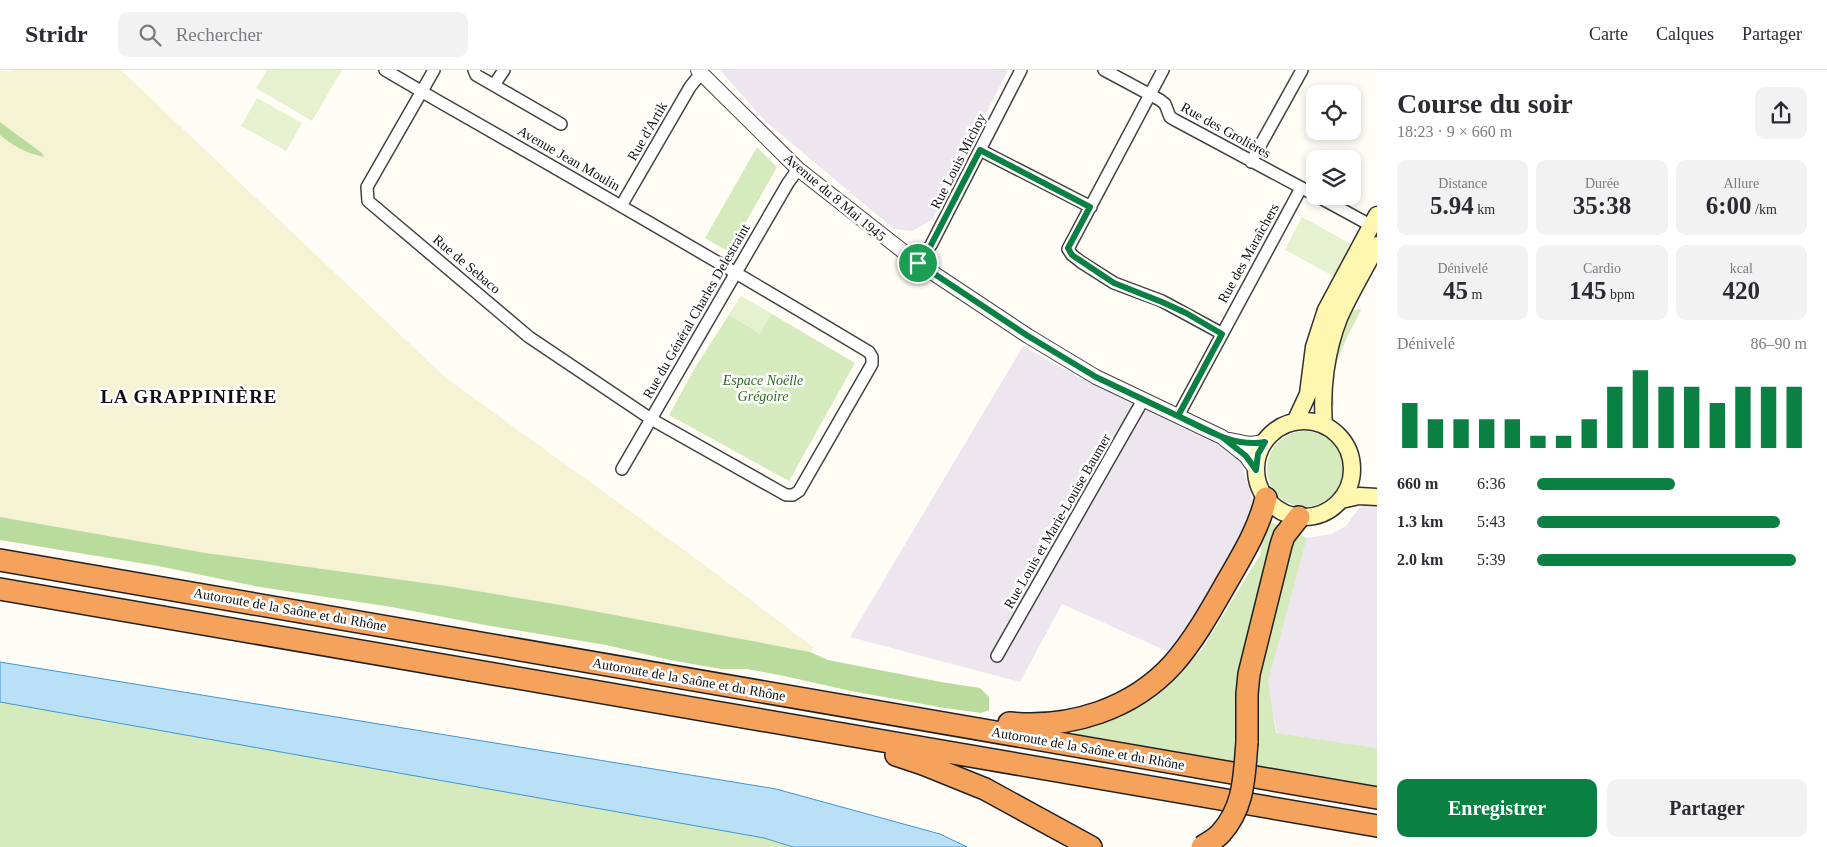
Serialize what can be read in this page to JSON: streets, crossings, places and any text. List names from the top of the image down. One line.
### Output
{"streets":{"highway":["Autoroute de la Saône et du Rhône"],"street":["Rue des Grolières","Rue d'Artik","Avenue Jean Moulin","Rue Louis Michoy","Avenue du 8 Mai 1945","Rue des Maraîchers","Rue de Sebaco","Rue du Général Charles Delestraint","Rue Louis et Marie-Louise Baumer"]},"crossings":[["Rue des Grolières","Rue des Maraîchers"],["Rue d'Artik","Avenue Jean Moulin"],["Rue d'Artik","Avenue du 8 Mai 1945"],["Avenue Jean Moulin","Rue de Sebaco"],["Avenue Jean Moulin","Rue du Général Charles Delestraint"],["Rue Louis Michoy","Avenue du 8 Mai 1945"],["Avenue du 8 Mai 1945","Rue des Maraîchers"],["Avenue du 8 Mai 1945","Rue du Général Charles Delestraint"],["Avenue du 8 Mai 1945","Rue Louis et Marie-Louise Baumer"],["Rue de Sebaco","Rue du Général Charles Delestraint"]],"districts":["LA GRAPPINIÈRE"],"parks":["Espace Noëlle Grégoire"],"page":{"header":"Stridr","search":"Rechercher","nav":["Carte","Calques","Partager"],"heading":["Course du soir","18:23 · 9 × 660 m"],"stats":[["Distance","5.94 km"],["Durée","35:38"],["Allure","6:00 /km"],["Dénivelé","45 m"],["Cardio","145 bpm"],["kcal","420"]],"chart":["Dénivelé","86–90 m"],"list":[{"name":"660 m","note":"6:36"},{"name":"1.3 km","note":"5:43"},{"name":"2.0 km","note":"5:39"}],"buttons":["Enregistrer","Partager"]}}
